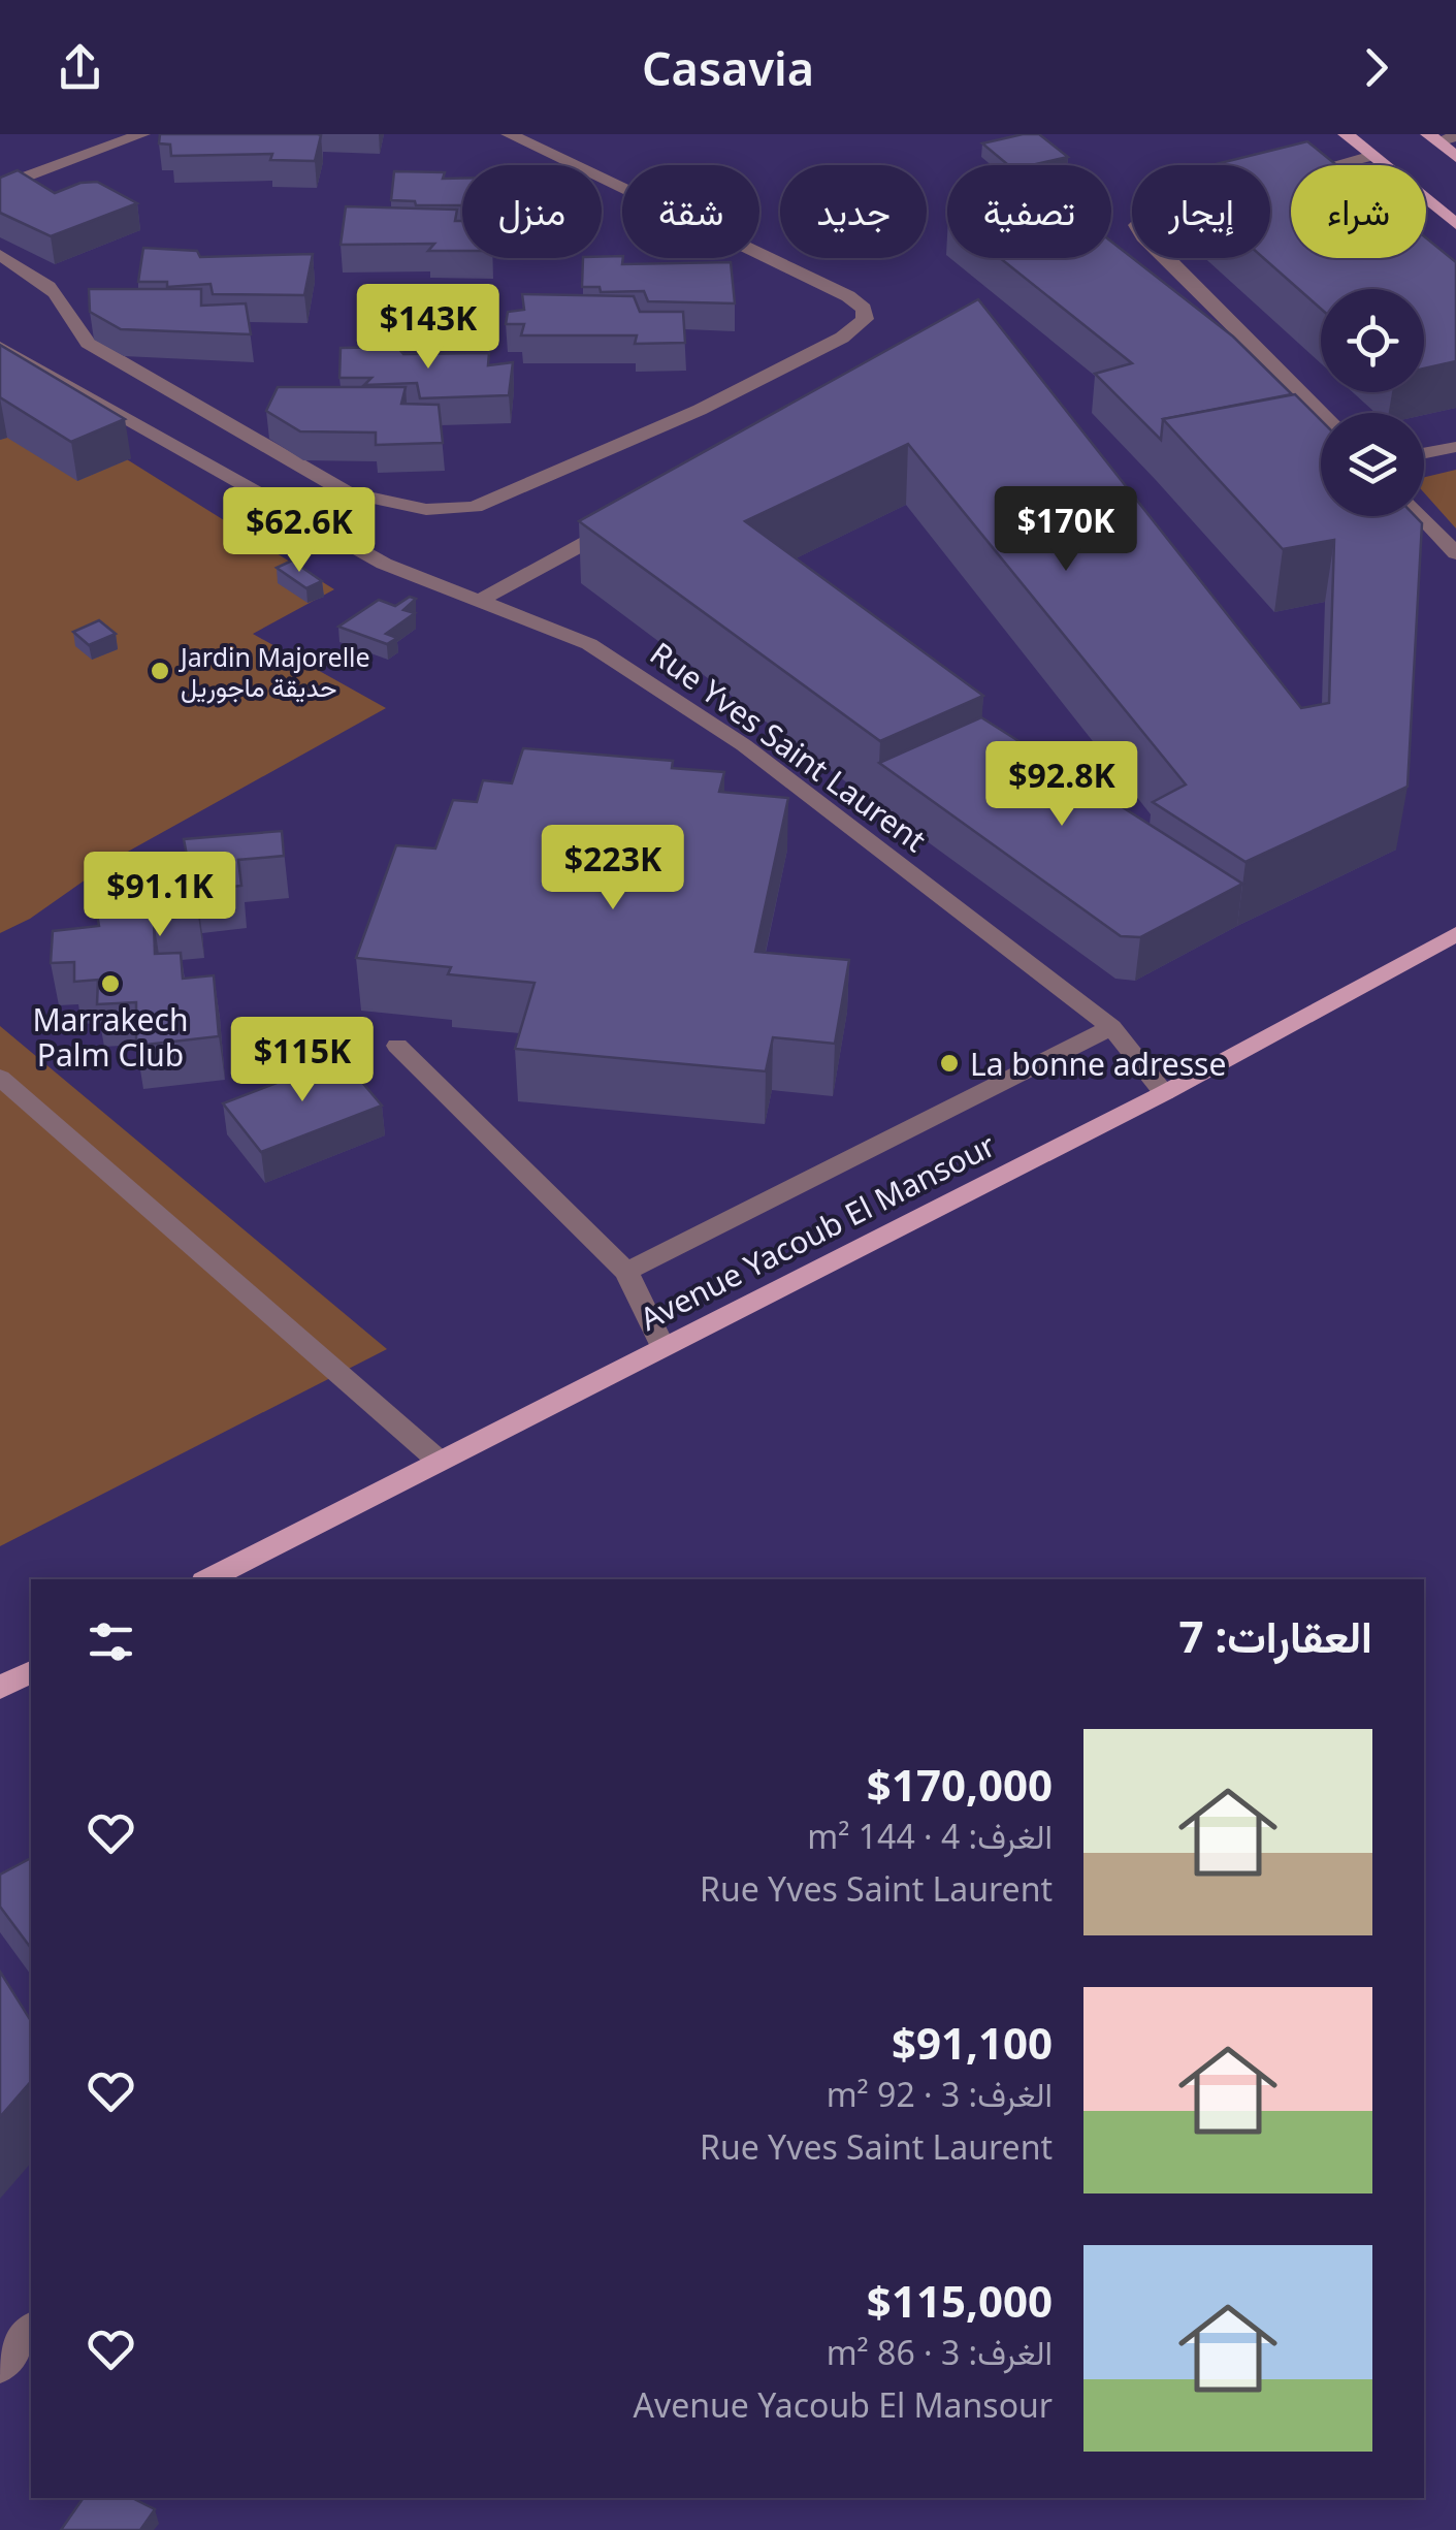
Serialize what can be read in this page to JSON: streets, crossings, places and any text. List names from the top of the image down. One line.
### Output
{"streets":{"main road":["Avenue Yacoub El Mansour"],"street":["Rue Yves Saint Laurent"]},"crossings":[["Rue Yves Saint Laurent","Avenue Yacoub El Mansour"]],"places":["Jardin Majorelle حديقة ماجوريل","Marrakech Palm Club","La bonne adresse"],"page":{"header":"Casavia","chip":["شراء","إيجار","تصفية","جديد","شقة","منزل"],"price":["$143K","$170K","$62.6K","$92.8K","$223K","$91.1K","$115K"],"heading":"العقارات: 7","list":[{"name":"$170,000","note":"الغرف: 4 · 144 m² · Rue Yves Saint Laurent"},{"name":"$91,100","note":"الغرف: 3 · 92 m² · Rue Yves Saint Laurent"},{"name":"$115,000","note":"الغرف: 3 · 86 m² · Avenue Yacoub El Mansour"}]}}
